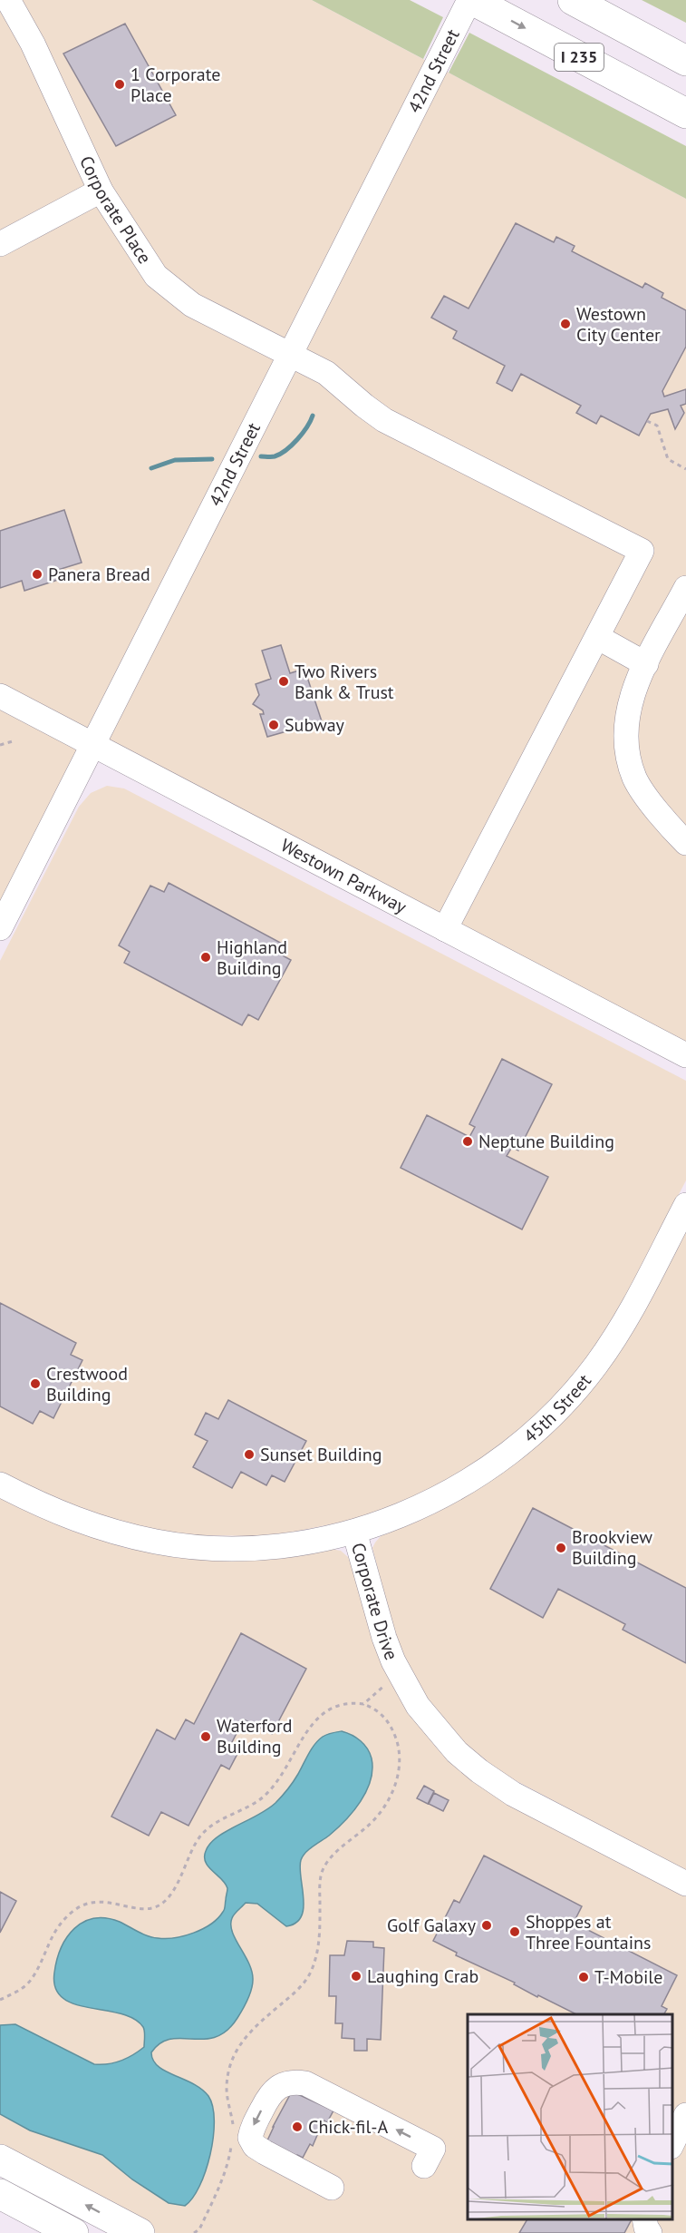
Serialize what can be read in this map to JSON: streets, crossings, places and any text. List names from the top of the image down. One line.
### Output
{"streets":{"main road":["I 235"],"street":["42nd Street","Corporate Place","Westown Parkway","45th Street","Corporate Drive"]},"crossings":[["I 235","42nd Street"],["42nd Street","Corporate Place"],["42nd Street","Westown Parkway"],["45th Street","Corporate Drive"]],"places":["1 Corporate Place","Westown City Center","Panera Bread","Two Rivers Bank & Trust","Subway","Highland Building","Neptune Building","Crestwood Building","Sunset Building","Brookview Building","Waterford Building","Golf Galaxy","Shoppes at Three Fountains","Laughing Crab","T-Mobile","Chick-fil-A"]}
